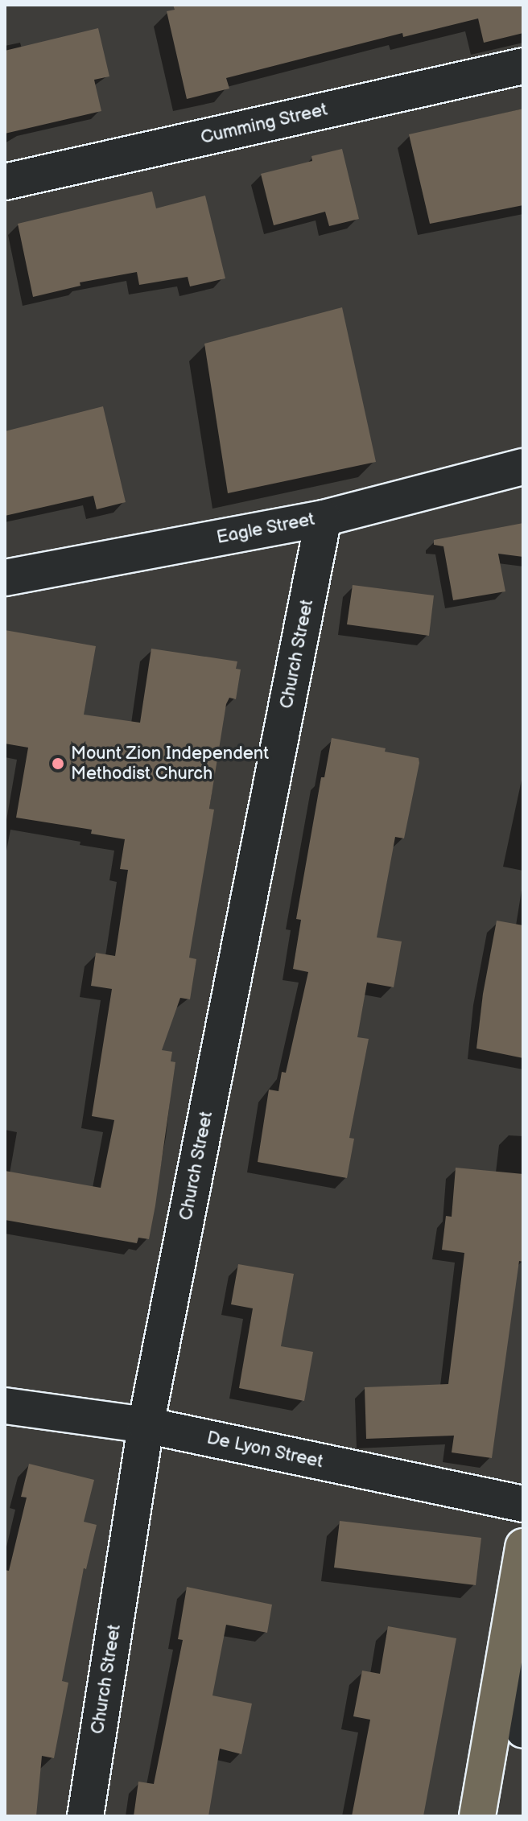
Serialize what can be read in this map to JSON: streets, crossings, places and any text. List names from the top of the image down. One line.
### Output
{"streets":{"street":["Cumming Street","Eagle Street","Church Street","De Lyon Street"]},"crossings":[["Eagle Street","Church Street"],["Church Street","De Lyon Street"]],"places":["Mount Zion Independent Methodist Church"]}
